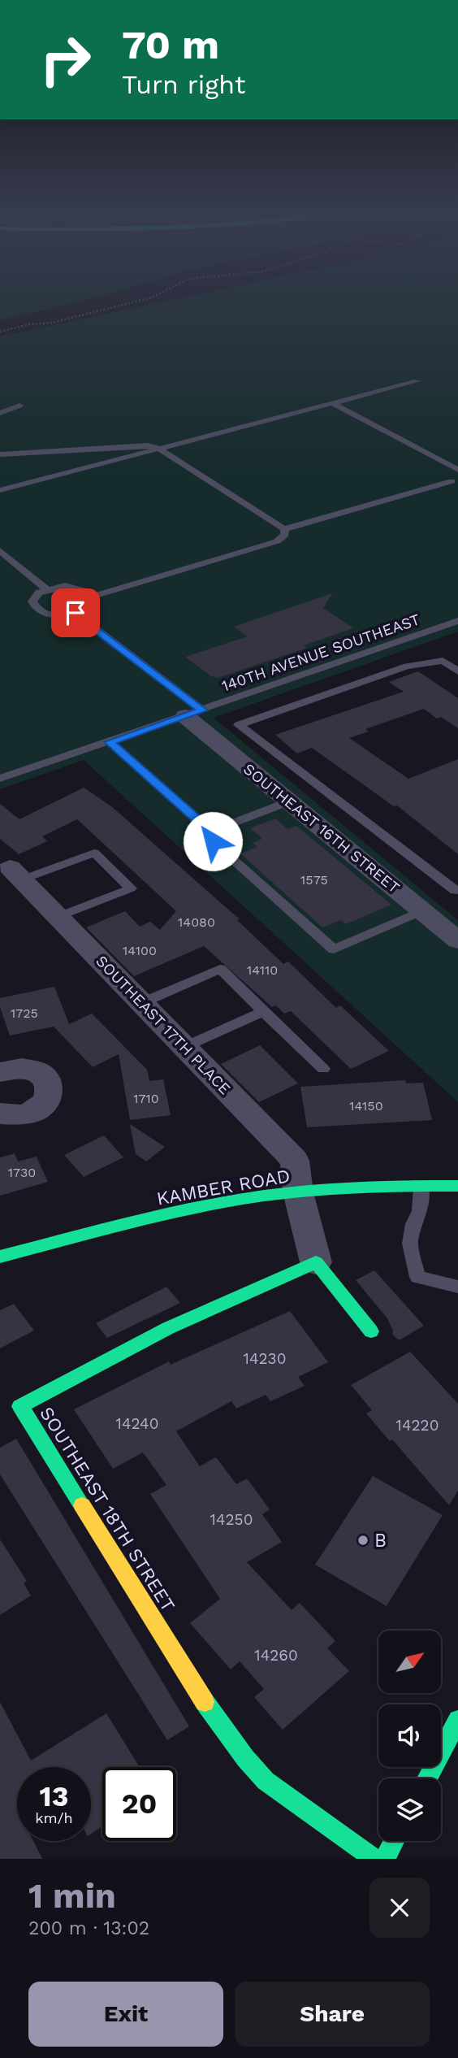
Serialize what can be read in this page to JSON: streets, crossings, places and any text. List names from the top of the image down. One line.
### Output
{"streets":{"street":["SOUTHEAST 16TH STREET","SOUTHEAST 17TH PLACE","KAMBER ROAD","SOUTHEAST 18TH STREET"],"lane":["140TH AVENUE SOUTHEAST"]},"crossings":[["140TH AVENUE SOUTHEAST","SOUTHEAST 16TH STREET"],["SOUTHEAST 17TH PLACE","KAMBER ROAD"],["SOUTHEAST 17TH PLACE","SOUTHEAST 18TH STREET"]],"places":["B"],"house_numbers":["1575","14080","14100","14110","1725","1710","14150","1730","14230","14240","14220","14250","14260"],"north":"top right","page":{"turn":["70 m","Turn right"],"speed":"13 km/h","limit":"20","heading":["1 min","200 m · 13:02"],"buttons":["Exit","Share"]}}
